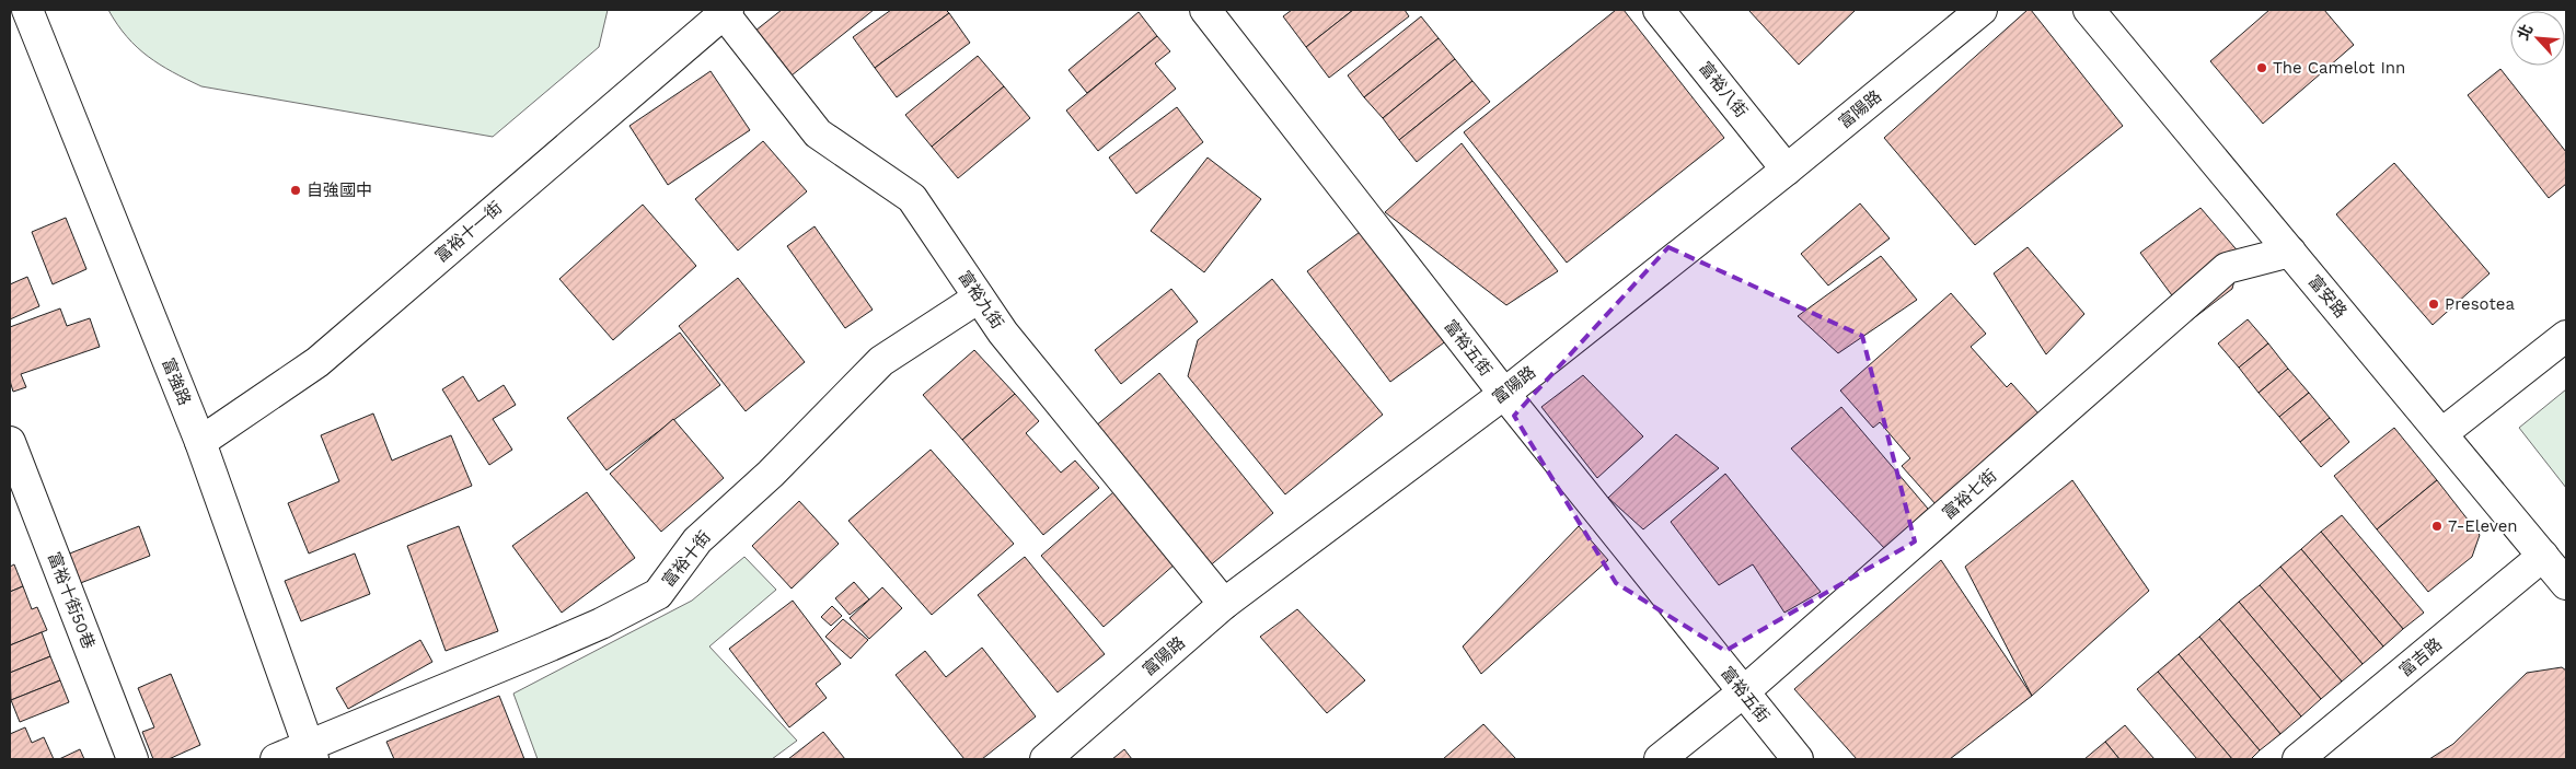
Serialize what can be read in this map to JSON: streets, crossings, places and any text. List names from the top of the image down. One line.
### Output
{"streets":{"street":["富裕八街","富陽路","富裕十一街","富安路","富裕九街","富裕五街","富強路","富裕七街","富裕十街","富裕十街50巷","富吉路"]},"crossings":[["富裕八街","富陽路"],["富陽路","富裕九街"],["富陽路","富裕五街"],["富裕十一街","富裕九街"],["富裕十一街","富強路"],["富安路","富裕七街"],["富安路","富吉路"],["富裕九街","富裕十街"],["富裕五街","富裕七街"],["富強路","富裕十街"]],"places":["The Camelot Inn","自強國中","Presotea","7-Eleven"],"north":"top left"}
